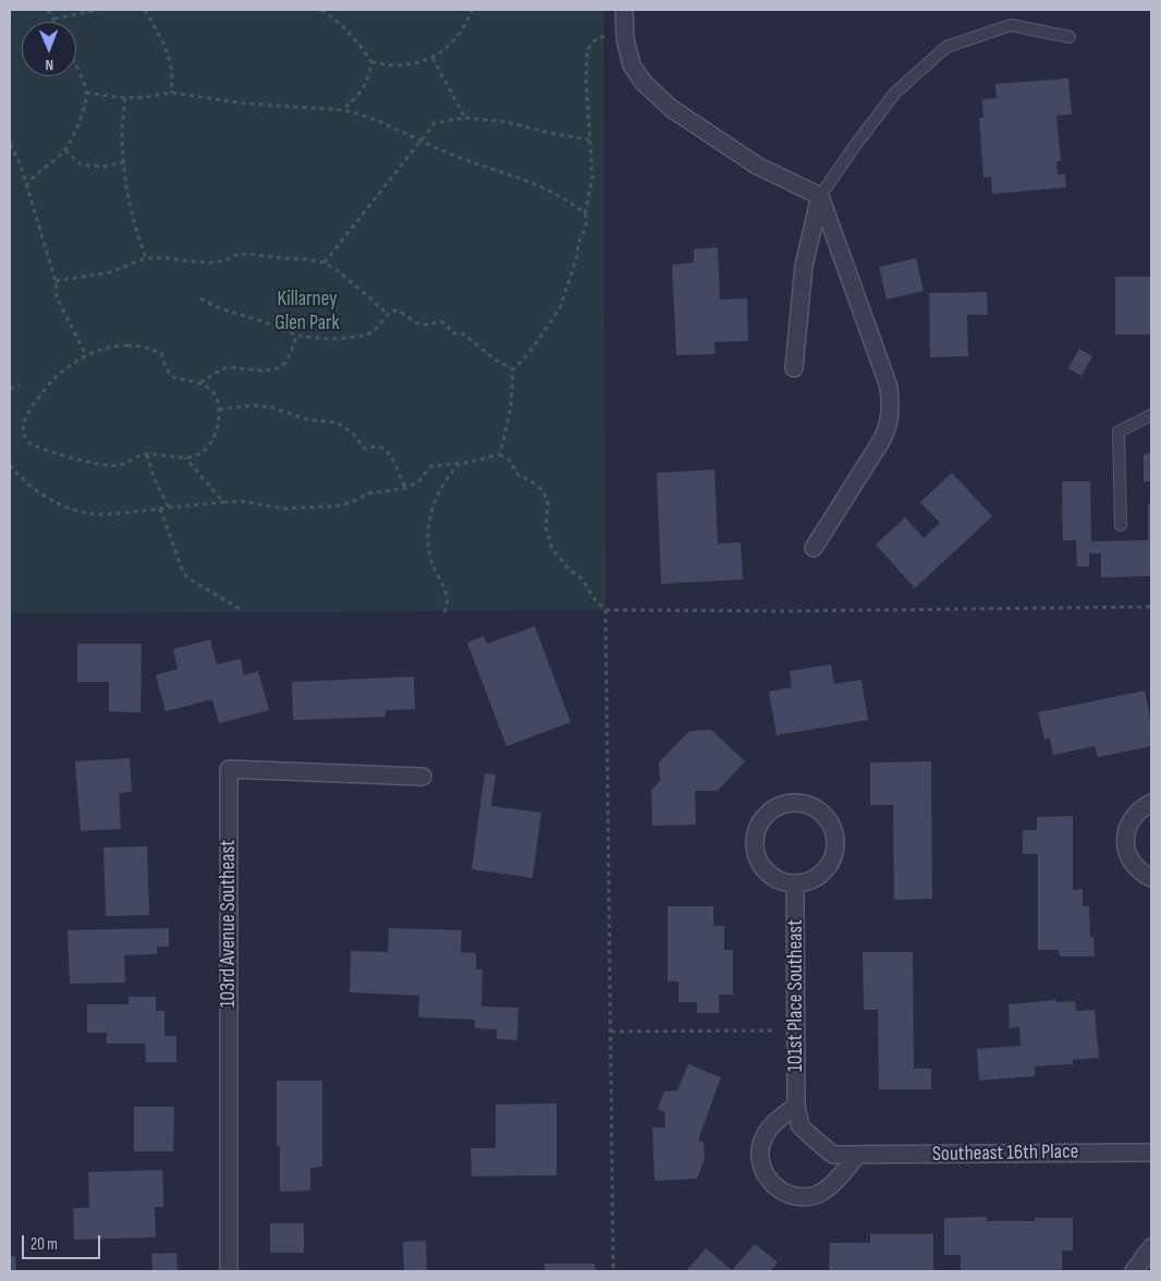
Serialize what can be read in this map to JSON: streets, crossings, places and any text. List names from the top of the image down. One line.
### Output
{"streets":{"street":["103rd Avenue Southeast","101st Place Southeast","Southeast 16th Place"]},"crossings":[["101st Place Southeast","Southeast 16th Place"]],"parks":["Killarney Glen Park"],"scale_bar":"20 m","north":"bottom"}
